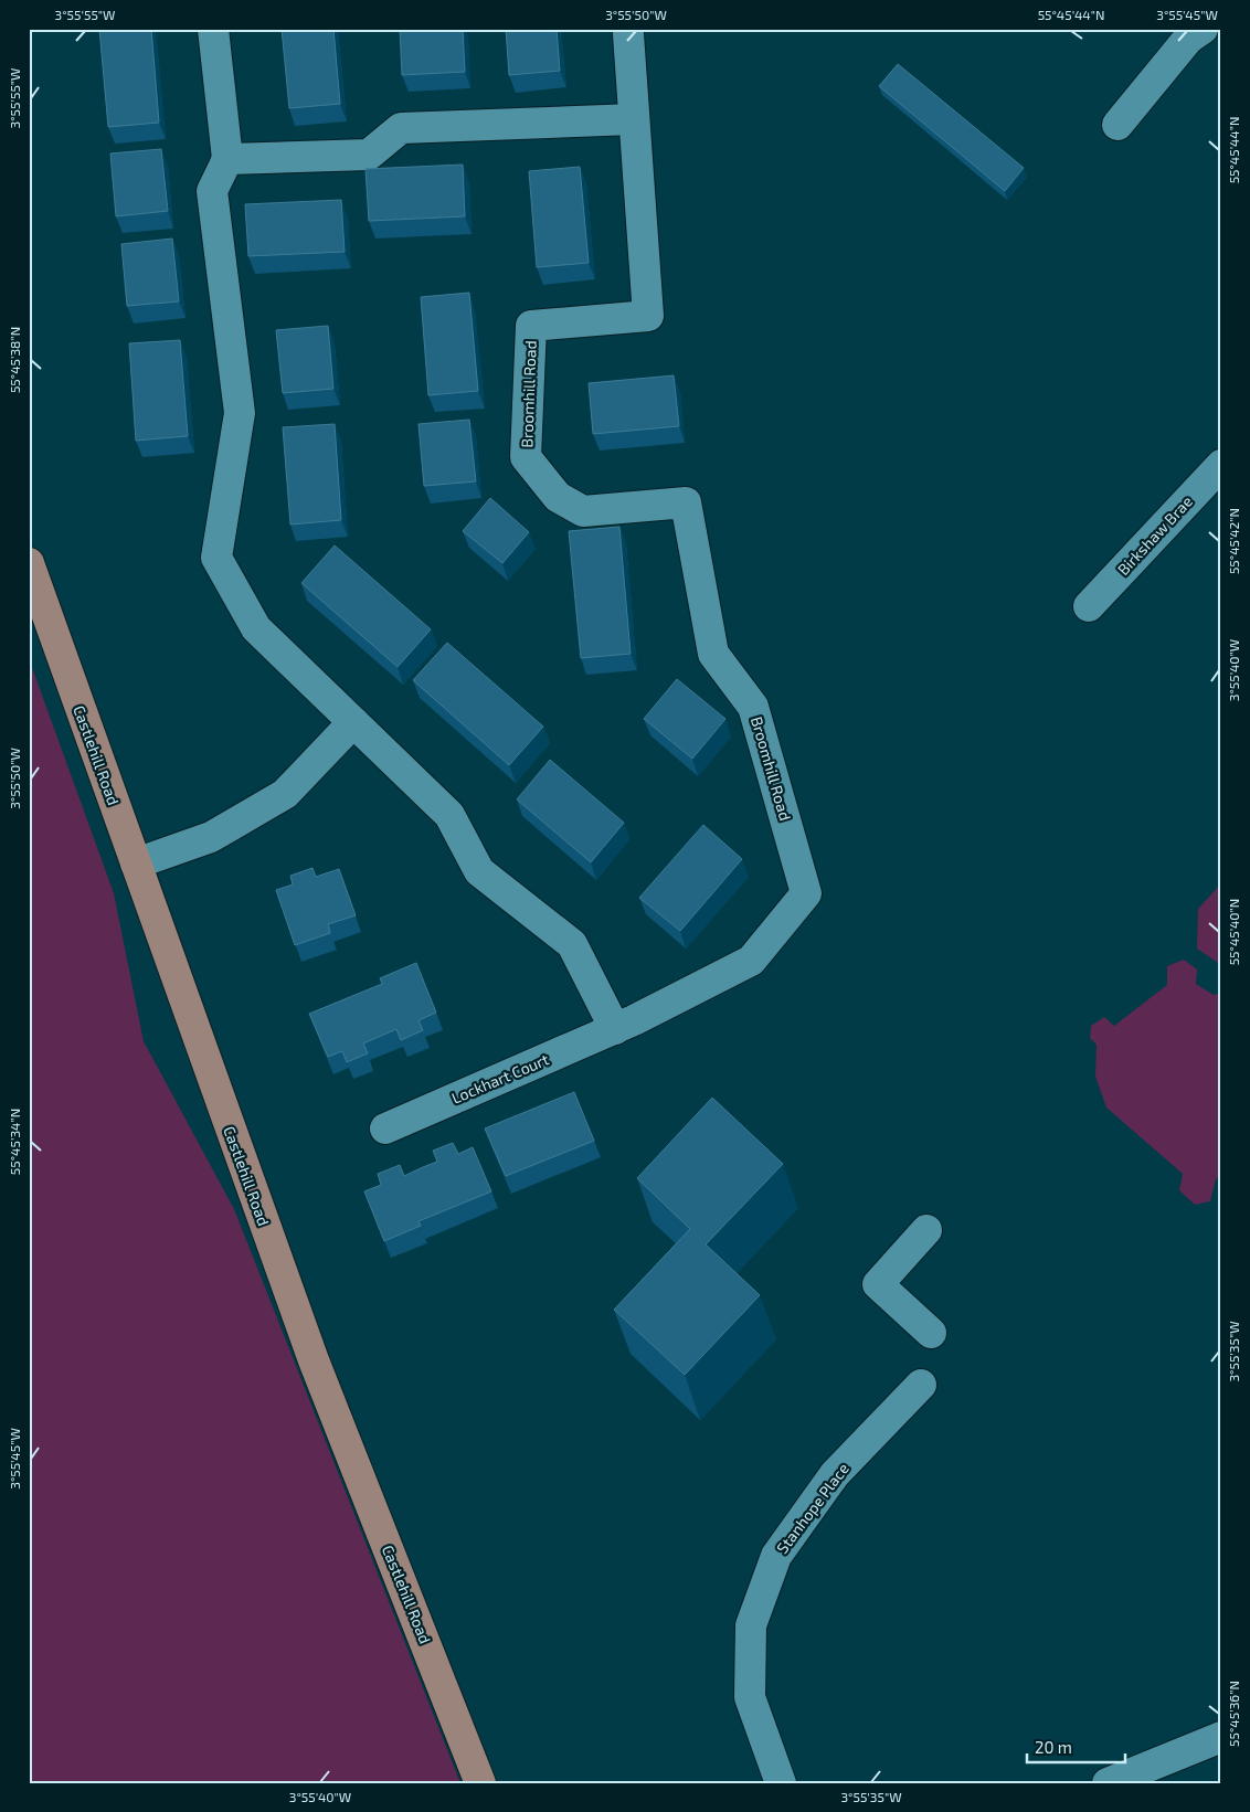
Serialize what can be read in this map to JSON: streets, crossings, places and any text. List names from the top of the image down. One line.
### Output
{"streets":{"main road":["Castlehill Road"],"street":["Broomhill Road","Birkshaw Brae","Lockhart Court","Stanhope Place"]},"crossings":[["Broomhill Road","Lockhart Court"]],"scale_bar":"20 m","coordinates":["3°55'55\"W","3°55'50\"W","55°45'44\"N","3°55'45\"W","55°45'38\"N","55°45'42\"N","3°55'40\"W","55°45'40\"N","55°45'34\"N","3°55'35\"W","55°45'36\"N"]}
